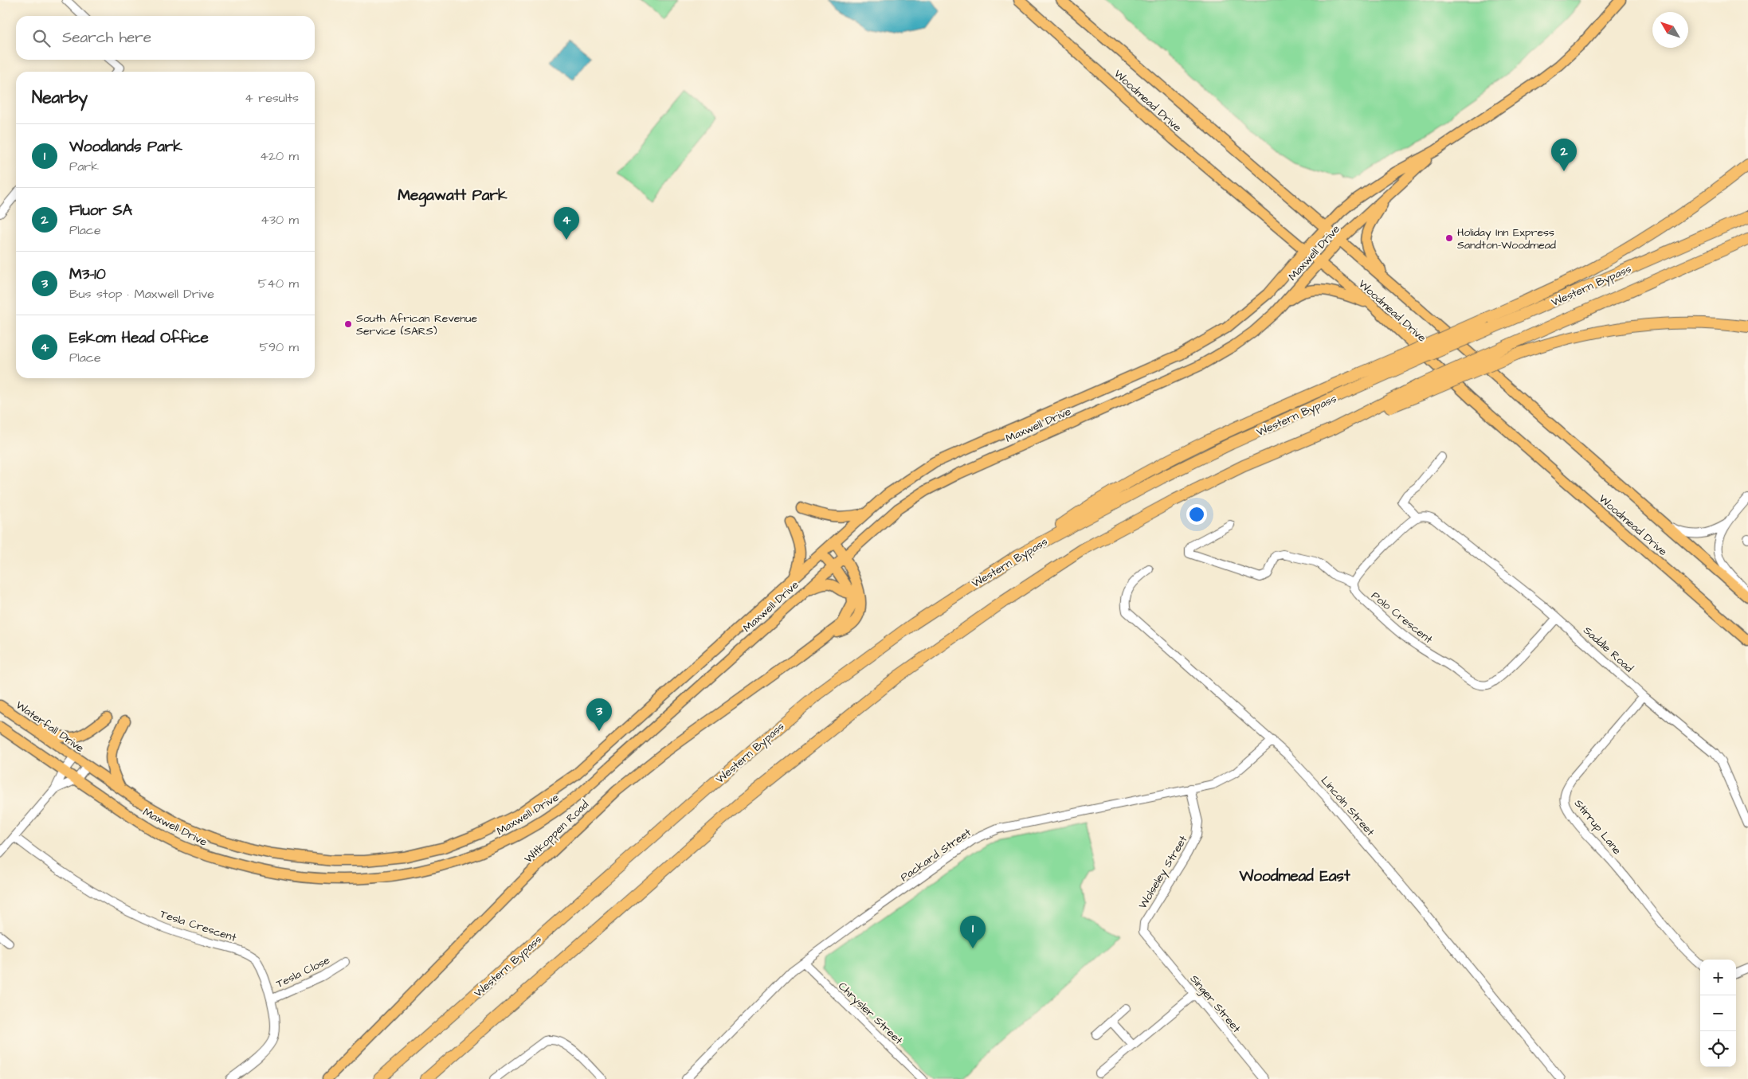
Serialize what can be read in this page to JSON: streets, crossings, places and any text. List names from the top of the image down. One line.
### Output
{"streets":{"highway":["Western Bypass"],"main road":["Woodmead Drive","Maxwell Drive","Waterfall Drive","Witkoppen Road"],"street":["Polo Crescent","Saddle Road","Lincoln Street","Stirrup Lane","Packard Street","Wolseley Street","Tesla Crescent","Tesla Close","Singer Street","Chrysler Street"]},"crossings":[["Woodmead Drive","Maxwell Drive"],["Maxwell Drive","Waterfall Drive"],["Maxwell Drive","Witkoppen Road"],["Polo Crescent","Saddle Road"],["Saddle Road","Stirrup Lane"],["Lincoln Street","Packard Street"],["Packard Street","Wolseley Street"],["Packard Street","Chrysler Street"],["Wolseley Street","Singer Street"],["Tesla Crescent","Tesla Close"]],"districts":["Megawatt Park","Woodmead East"],"places":["Holiday Inn Express Sandton-Woodmead","South African Revenue Service (SARS)"],"north":"top left","page":{"search":"Search here","heading":["Nearby","4 results"],"list":[{"mark":"1","name":"Woodlands Park","note":"Park","value":"420 m"},{"mark":"2","name":"Fluor SA","note":"Place","value":"430 m"},{"mark":"3","name":"M3-10","note":"Bus stop · Maxwell Drive","value":"540 m"},{"mark":"4","name":"Eskom Head Office","note":"Place","value":"590 m"}],"pins":["2","4","3","1"],"map_buttons":["+","−"]}}
